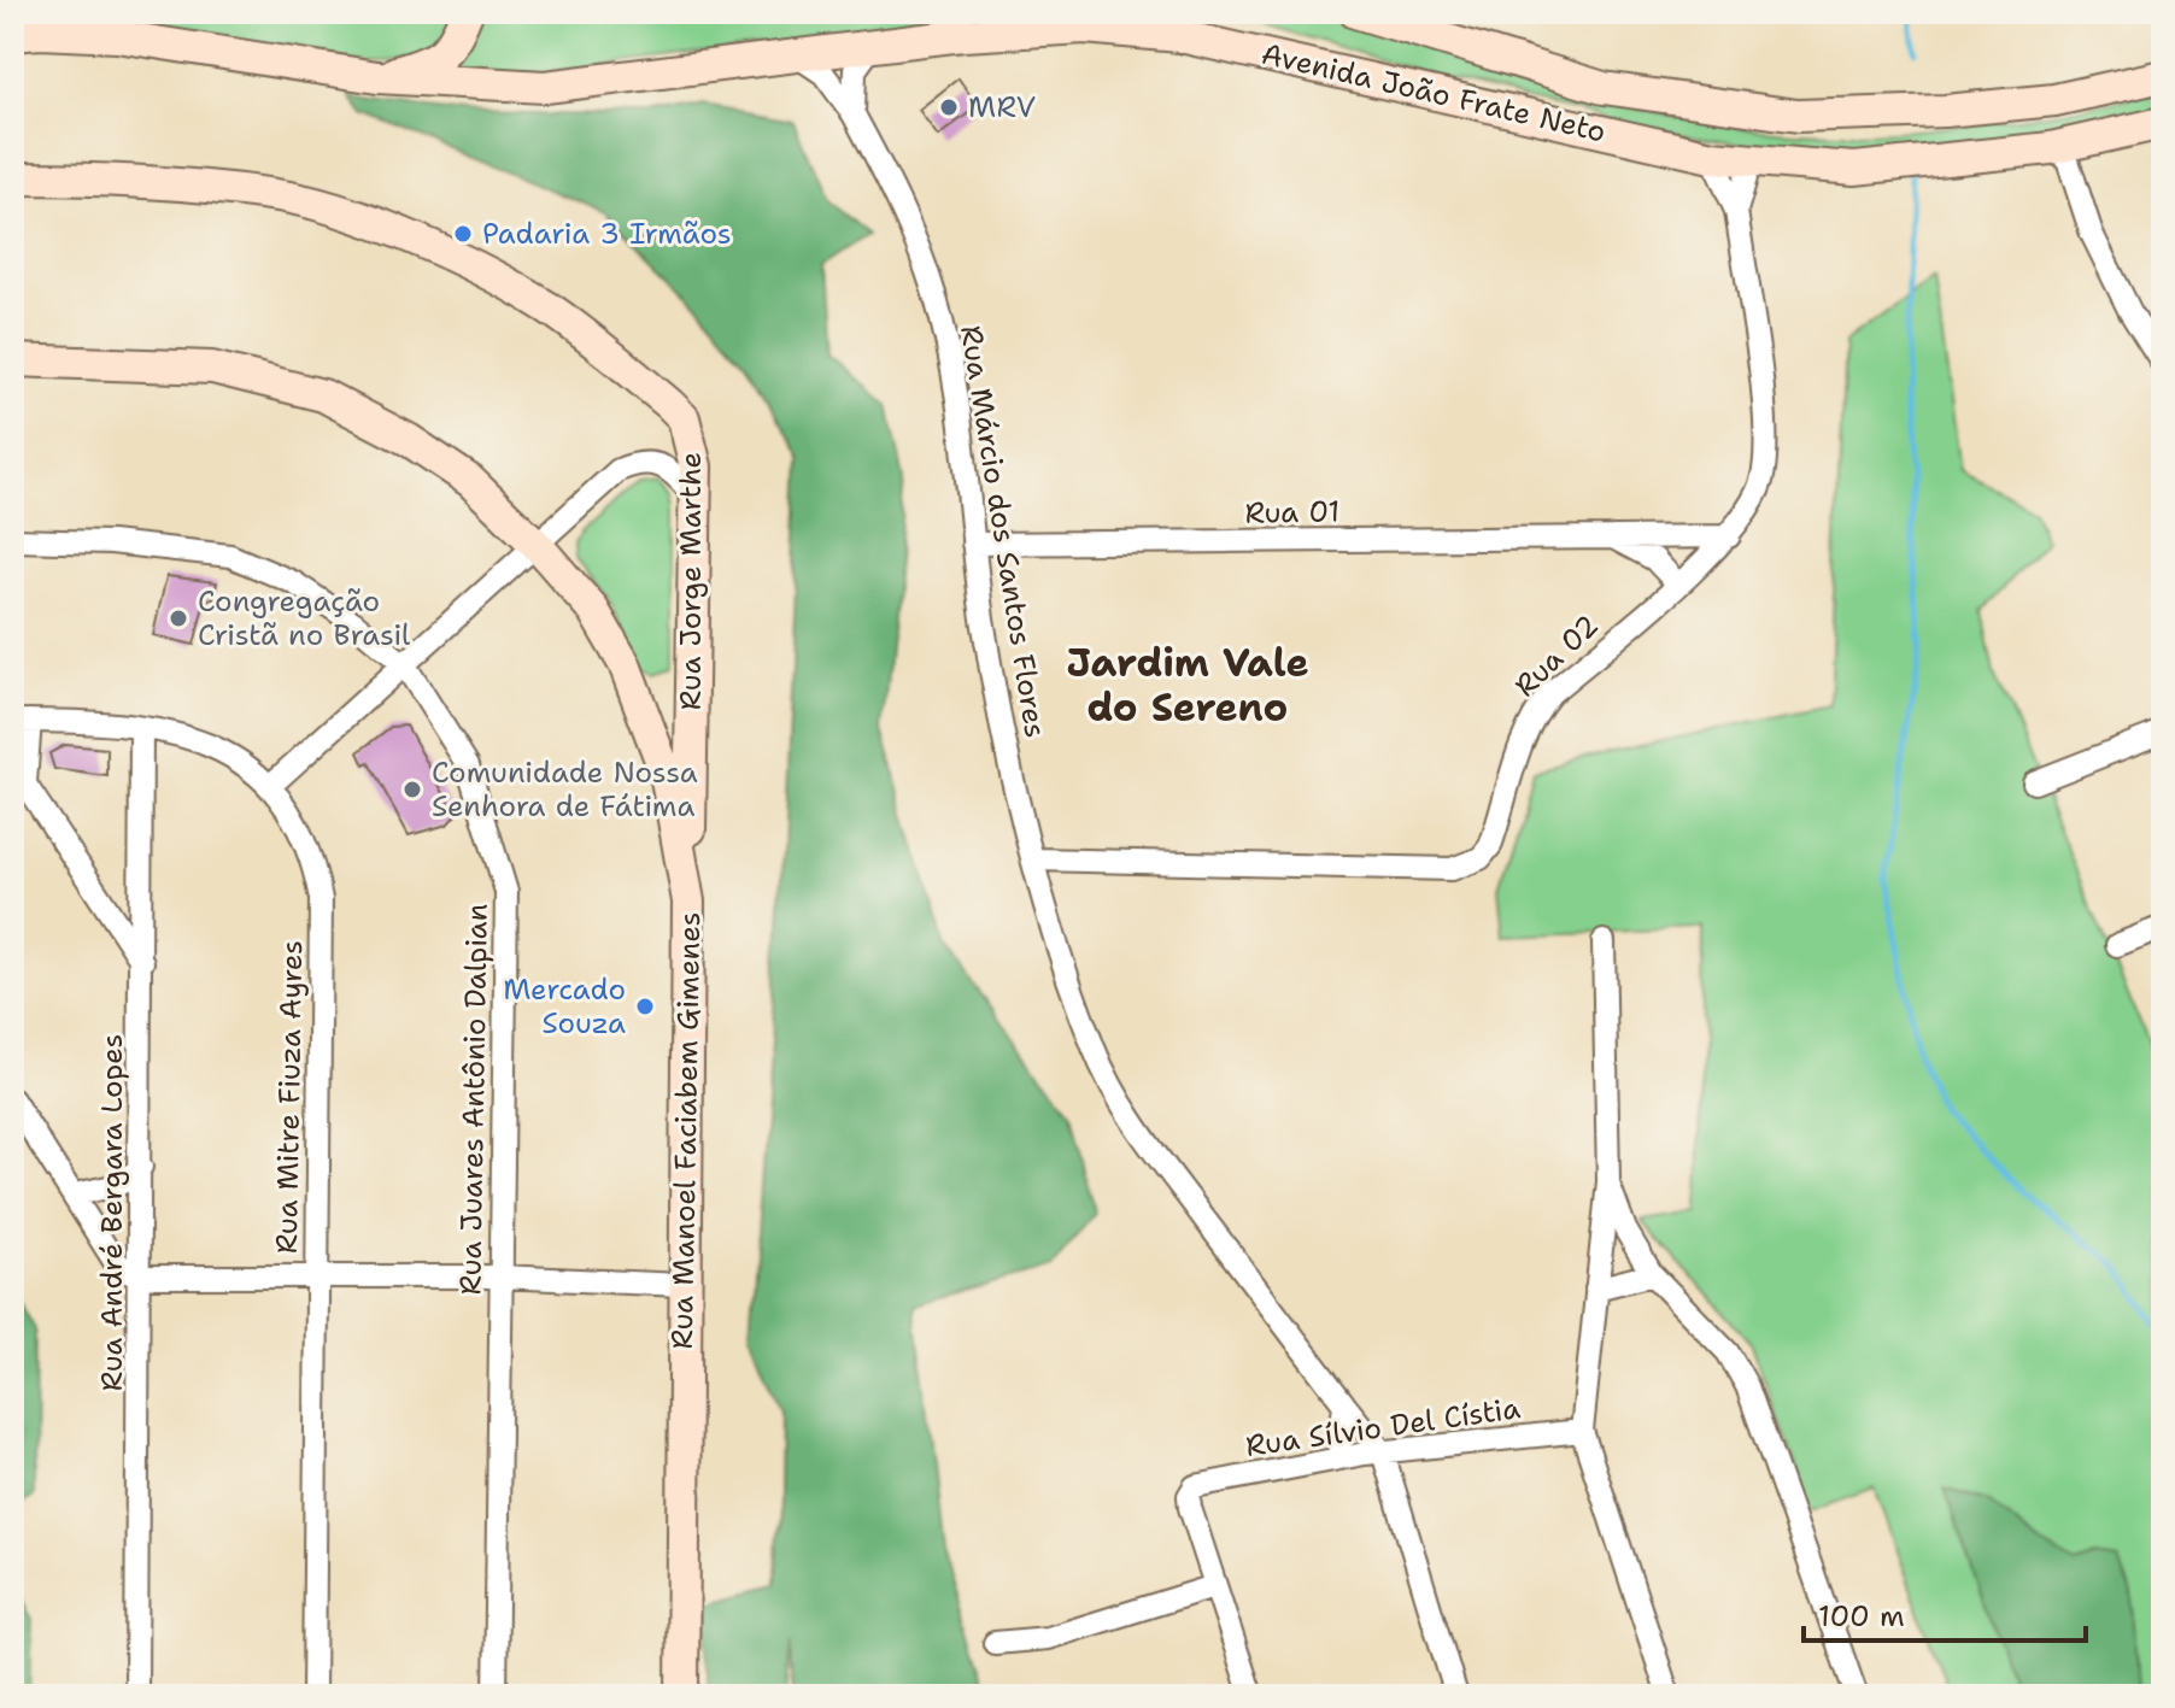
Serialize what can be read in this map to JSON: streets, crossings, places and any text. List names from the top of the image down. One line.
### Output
{"streets":{"main road":["Avenida João Frate Neto","Rua Jorge Marthe","Rua Manoel Faciabem Gimenes"],"street":["Rua 01","Rua Márcio dos Santos Flores","Rua 02","Rua Mitre Fiuza Ayres","Rua Juares Antônio Dalpian","Rua André Bergara Lopes","Rua Sílvio Del Cístia"]},"crossings":[["Avenida João Frate Neto","Rua Márcio dos Santos Flores"],["Avenida João Frate Neto","Rua 02"],["Rua 01","Rua Márcio dos Santos Flores"],["Rua 01","Rua 02"],["Rua Márcio dos Santos Flores","Rua 02"],["Rua Márcio dos Santos Flores","Rua Sílvio Del Cístia"],["Rua Jorge Marthe","Rua Manoel Faciabem Gimenes"],["Rua Mitre Fiuza Ayres","Rua André Bergara Lopes"]],"districts":["Jardim Vale do Sereno"],"places":["MRV","Padaria 3 Irmãos","Congregação Cristã no Brasil","Comunidade Nossa Senhora de Fátima","Mercado Souza"],"scale_bar":"100 m"}
